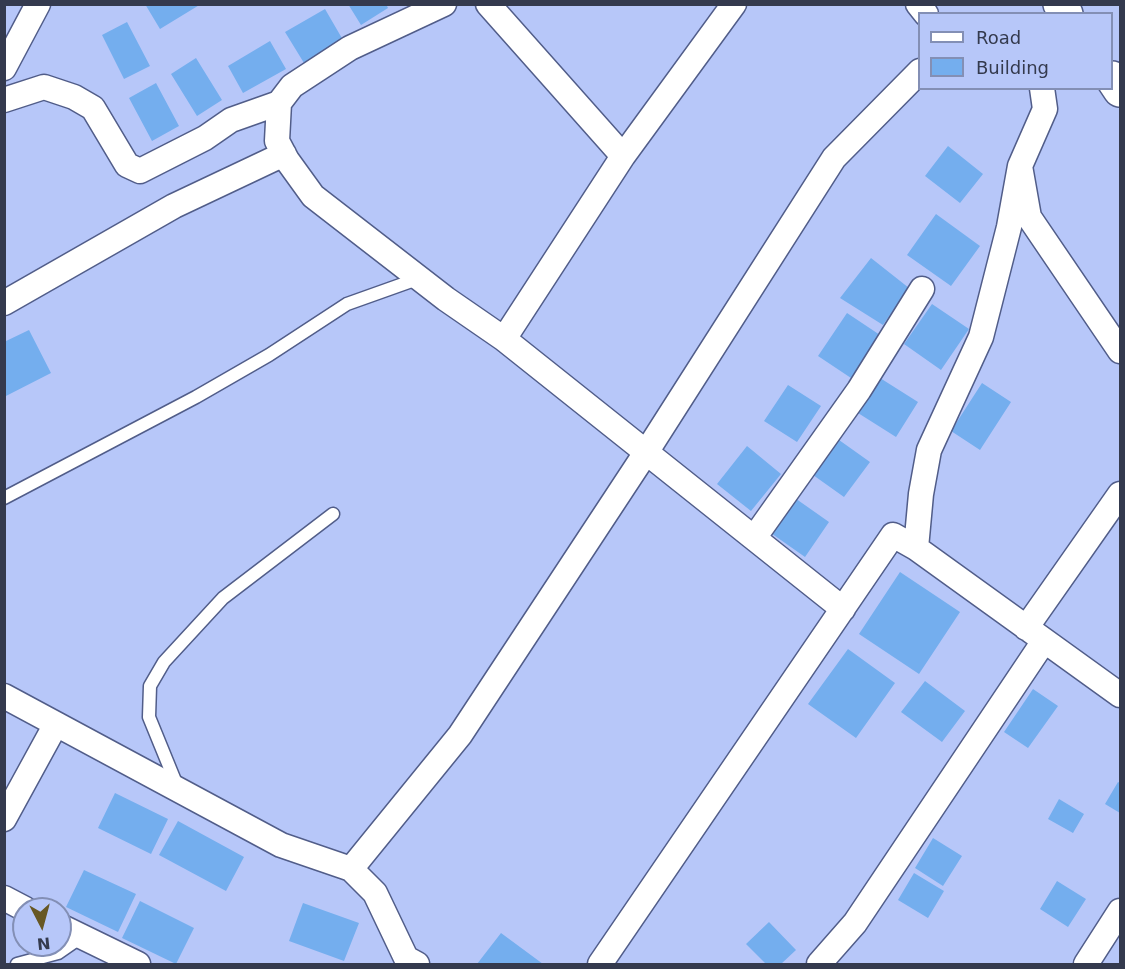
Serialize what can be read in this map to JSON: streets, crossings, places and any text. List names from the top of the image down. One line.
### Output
{"legend":["Road","Building"],"north":"bottom"}
